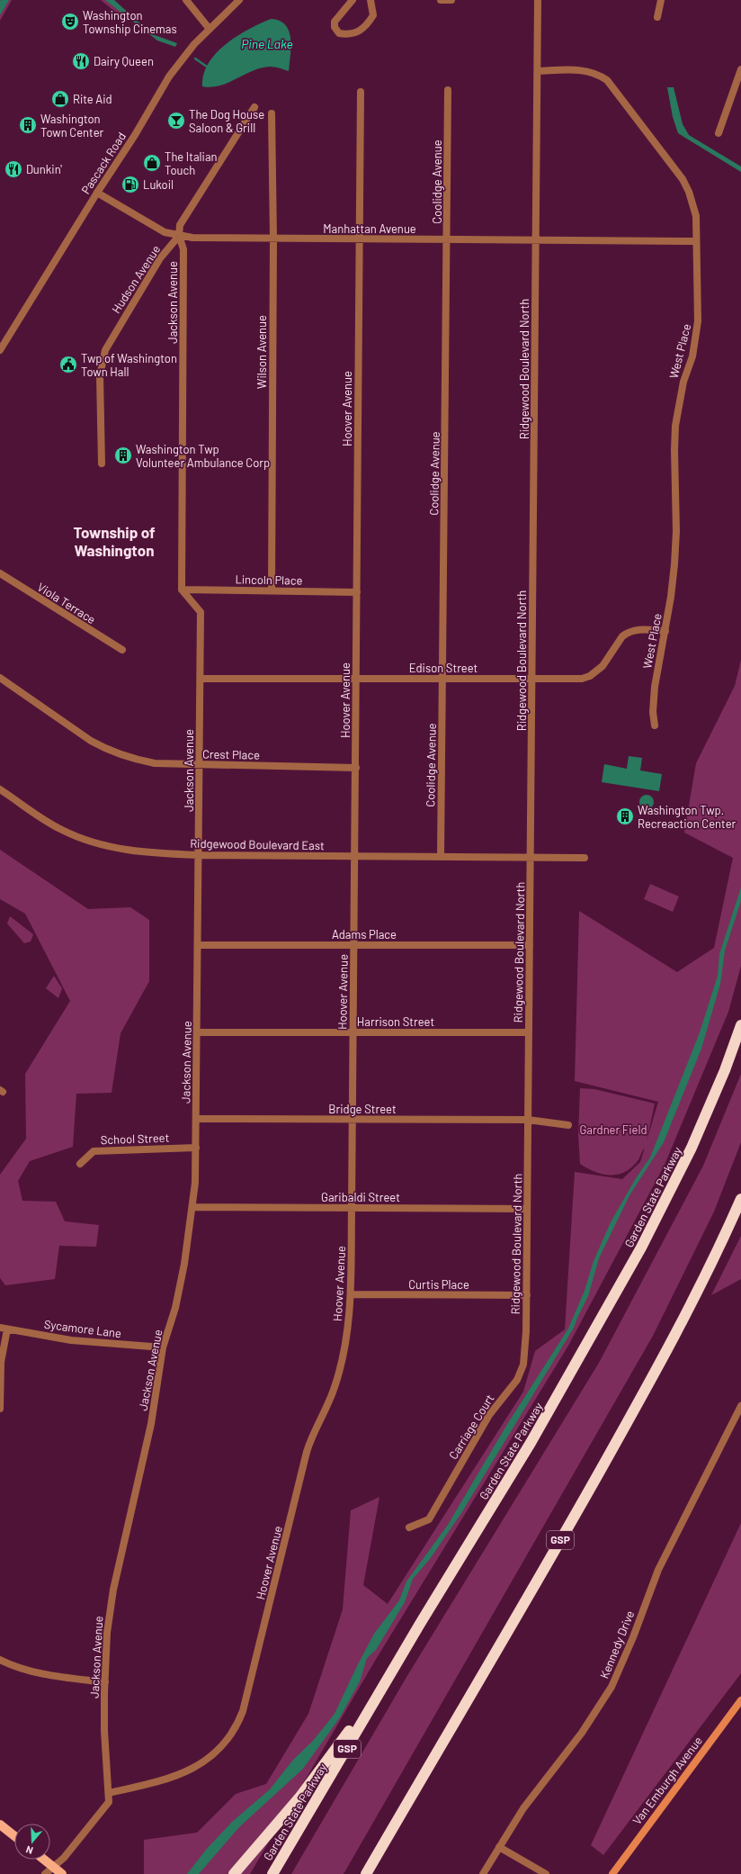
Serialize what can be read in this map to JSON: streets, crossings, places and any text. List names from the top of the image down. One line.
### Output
{"streets":{"highway":["Garden State Parkway","GSP"],"main road":["Van Emburgh Avenue"],"street":["Pascack Road","Coolidge Avenue","Manhattan Avenue","Hudson Avenue","Jackson Avenue","West Place","Wilson Avenue","Ridgewood Boulevard North","Hoover Avenue","Lincoln Place","Viola Terrace","Edison Street","Crest Place","Ridgewood Boulevard East","Adams Place","Harrison Street","Bridge Street","School Street","Garibaldi Street","Curtis Place","Sycamore Lane","Carriage Court","Kennedy Drive"]},"crossings":[["Pascack Road","Manhattan Avenue"],["Coolidge Avenue","Manhattan Avenue"],["Coolidge Avenue","Edison Street"],["Coolidge Avenue","Ridgewood Boulevard East"],["Manhattan Avenue","Hudson Avenue"],["Manhattan Avenue","Jackson Avenue"],["Manhattan Avenue","West Place"],["Manhattan Avenue","Wilson Avenue"],["Manhattan Avenue","Ridgewood Boulevard North"],["Manhattan Avenue","Hoover Avenue"],["Hudson Avenue","Jackson Avenue"],["Jackson Avenue","Hoover Avenue"],["Jackson Avenue","Lincoln Place"],["Jackson Avenue","Edison Street"],["Jackson Avenue","Crest Place"],["Jackson Avenue","Ridgewood Boulevard East"],["Jackson Avenue","Adams Place"],["Jackson Avenue","Harrison Street"],["Jackson Avenue","Bridge Street"],["Jackson Avenue","School Street"],["Jackson Avenue","Garibaldi Street"],["Jackson Avenue","Sycamore Lane"],["West Place","Ridgewood Boulevard North"],["West Place","Edison Street"],["Wilson Avenue","Lincoln Place"],["Ridgewood Boulevard North","Edison Street"],["Ridgewood Boulevard North","Ridgewood Boulevard East"],["Ridgewood Boulevard North","Adams Place"],["Ridgewood Boulevard North","Harrison Street"],["Ridgewood Boulevard North","Bridge Street"],["Ridgewood Boulevard North","Garibaldi Street"],["Ridgewood Boulevard North","Curtis Place"],["Ridgewood Boulevard North","Carriage Court"],["Hoover Avenue","Lincoln Place"],["Hoover Avenue","Edison Street"],["Hoover Avenue","Crest Place"],["Hoover Avenue","Ridgewood Boulevard East"],["Hoover Avenue","Adams Place"],["Hoover Avenue","Harrison Street"],["Hoover Avenue","Bridge Street"],["Hoover Avenue","Garibaldi Street"],["Hoover Avenue","Curtis Place"]],"districts":["Township of Washington"],"water":["Pine Lake"],"parks":["Gardner Field"],"places":{"theatre":["Washington Township Cinemas"],"restaurant":["Dairy Queen","Dunkin'"],"shop":["Rite Aid","The Italian Touch"],"bar":["The Dog House Saloon & Grill"],"building":["Washington Town Center","Washington Twp Volunteer Ambulance Corp","Washington Twp. Recreaction Center"],"fuel station":["Lukoil"],"public building":["Twp of Washington Town Hall"]},"north":"bottom"}
